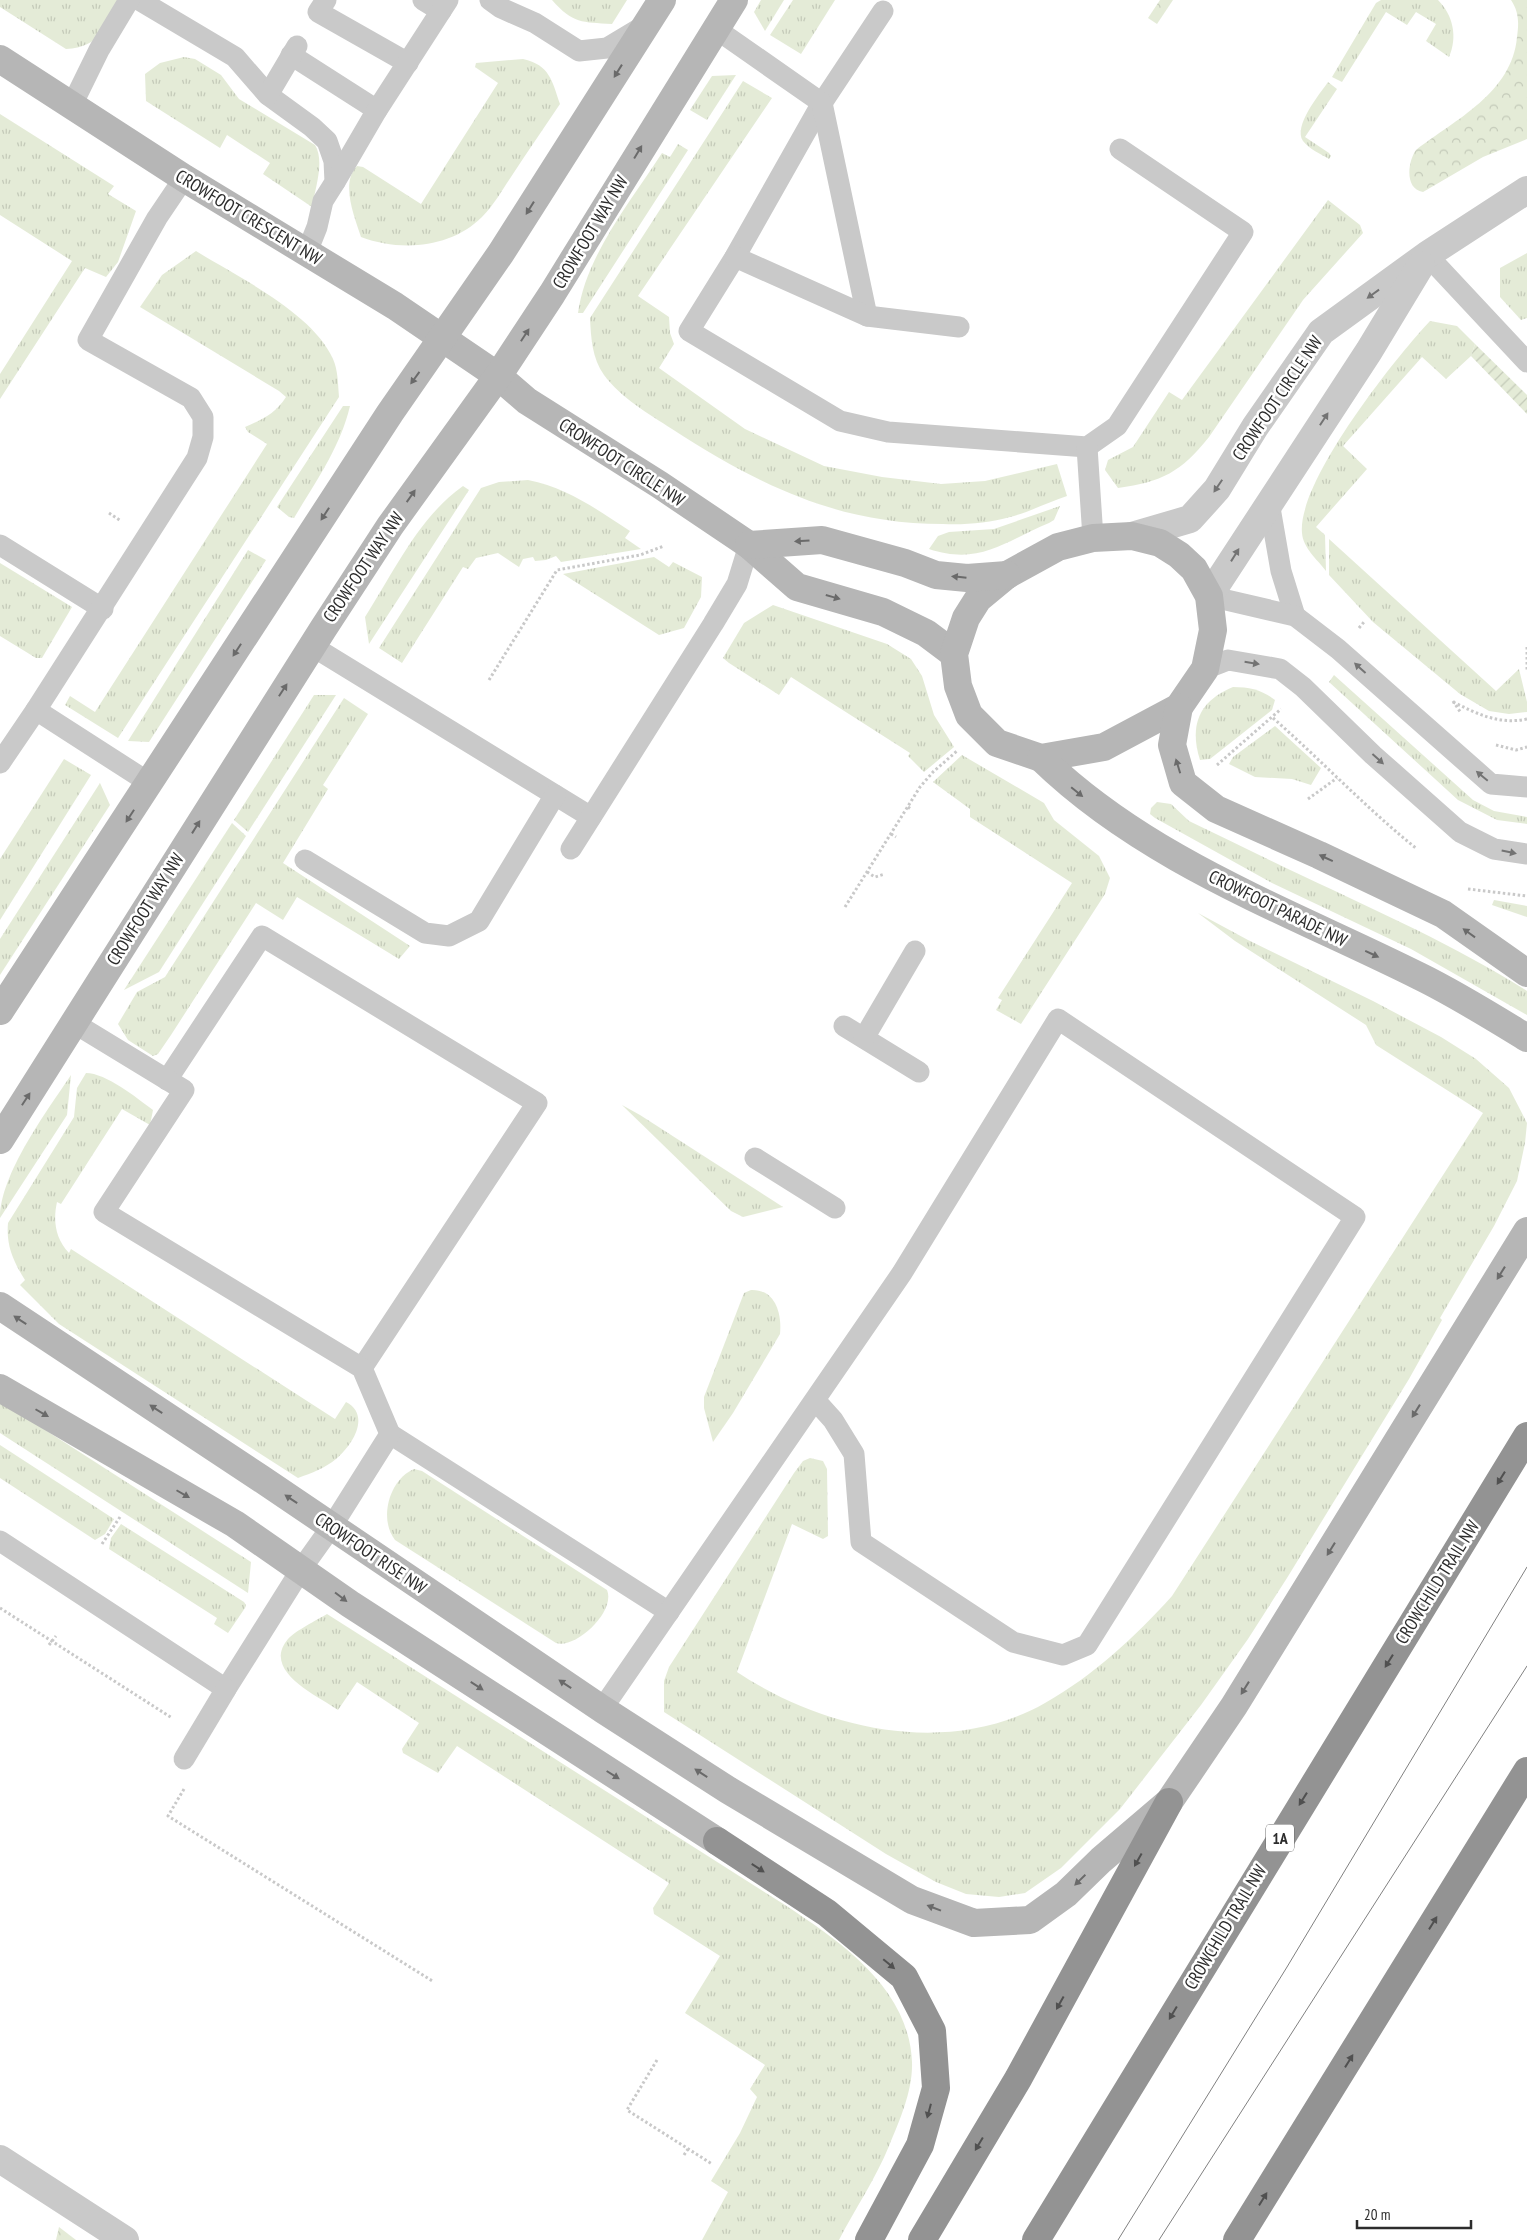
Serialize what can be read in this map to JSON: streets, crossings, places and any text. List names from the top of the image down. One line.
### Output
{"streets":{"highway":["CROWCHILD TRAIL NW","1A"],"street":["CROWFOOT CRESCENT NW","CROWFOOT WAY NW","CROWFOOT CIRCLE NW","CROWFOOT PARADE NW","CROWFOOT RISE NW"]},"crossings":[["CROWFOOT CRESCENT NW","CROWFOOT WAY NW"],["CROWFOOT CRESCENT NW","CROWFOOT CIRCLE NW"],["CROWFOOT WAY NW","CROWFOOT CIRCLE NW"]],"scale_bar":"20 m"}
